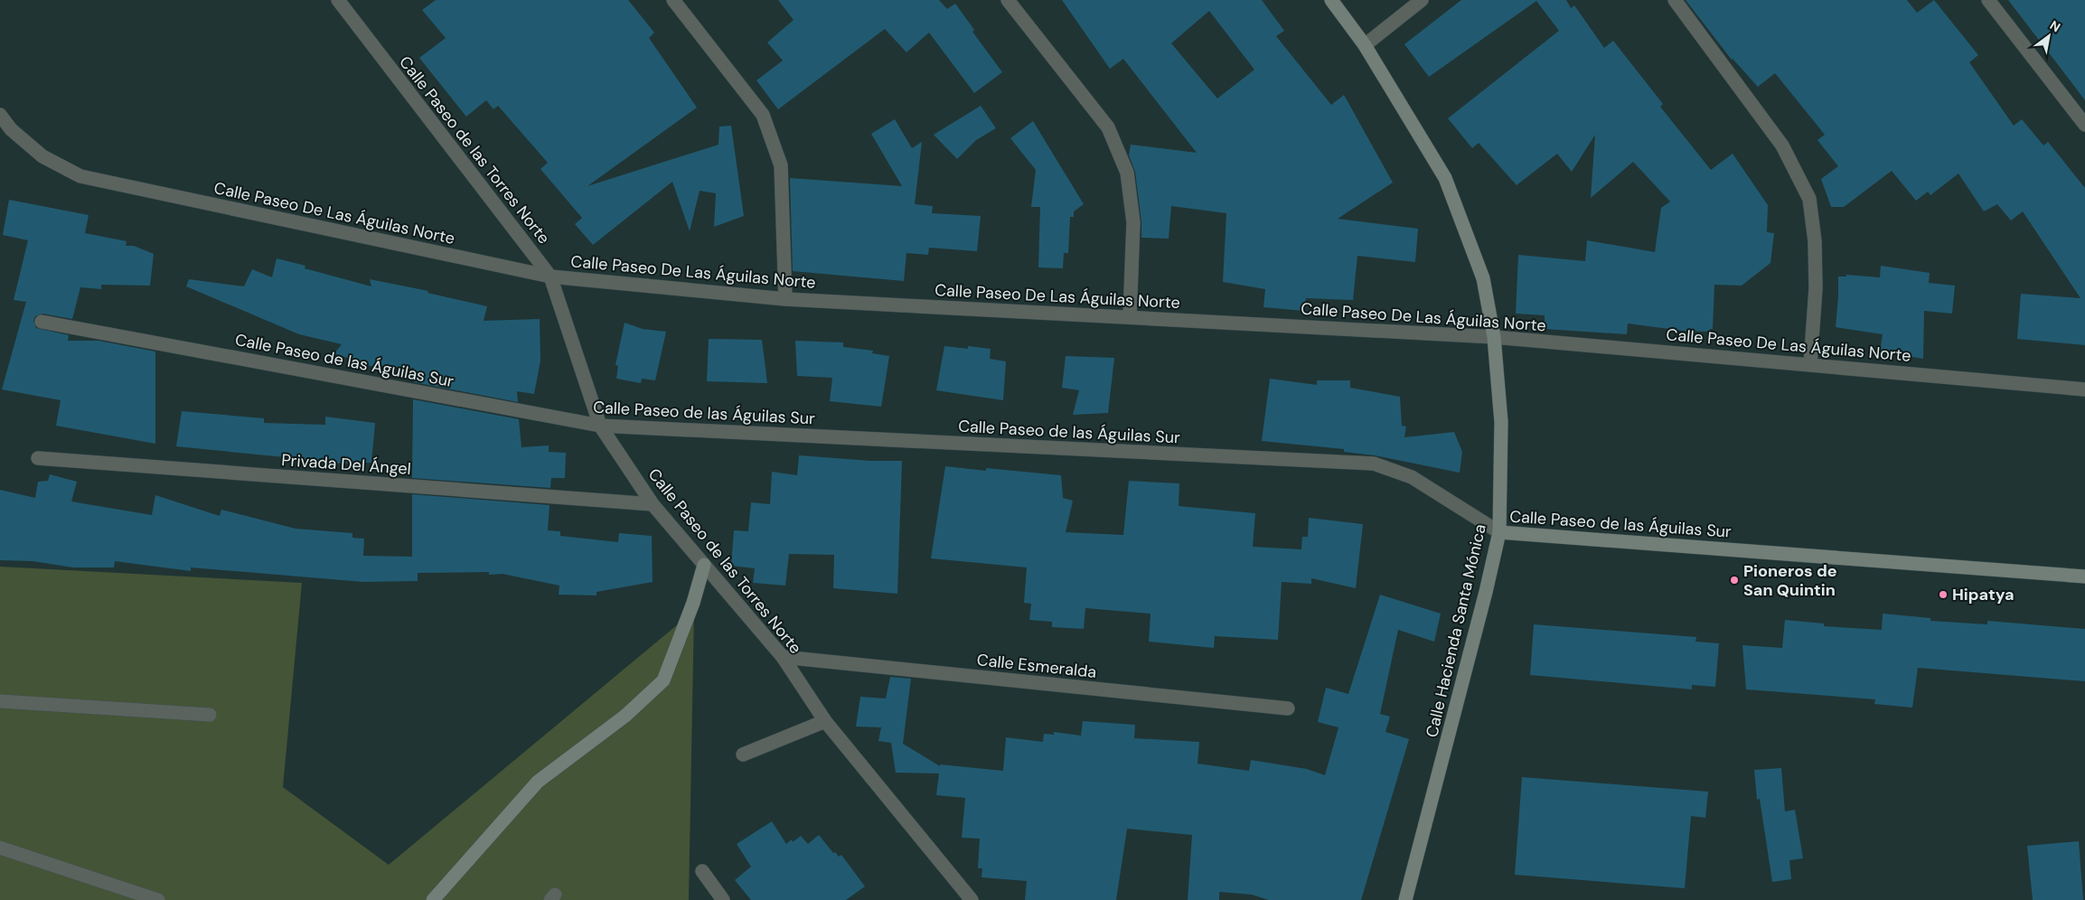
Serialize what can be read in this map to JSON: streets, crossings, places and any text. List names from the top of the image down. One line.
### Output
{"streets":{"street":["Calle Paseo de las Torres Norte","Calle Paseo De Las Águilas Norte","Calle Paseo de las Águilas Sur","Privada Del Ángel","Calle Hacienda Santa Mónica","Calle Esmeralda"]},"crossings":[["Calle Paseo de las Torres Norte","Calle Paseo De Las Águilas Norte"],["Calle Paseo de las Torres Norte","Calle Paseo de las Águilas Sur"],["Calle Paseo de las Torres Norte","Privada Del Ángel"],["Calle Paseo de las Torres Norte","Calle Esmeralda"],["Calle Paseo De Las Águilas Norte","Calle Hacienda Santa Mónica"],["Calle Paseo de las Águilas Sur","Calle Hacienda Santa Mónica"]],"places":["Pioneros de San Quintin","Hipatya"],"north":"top right"}
